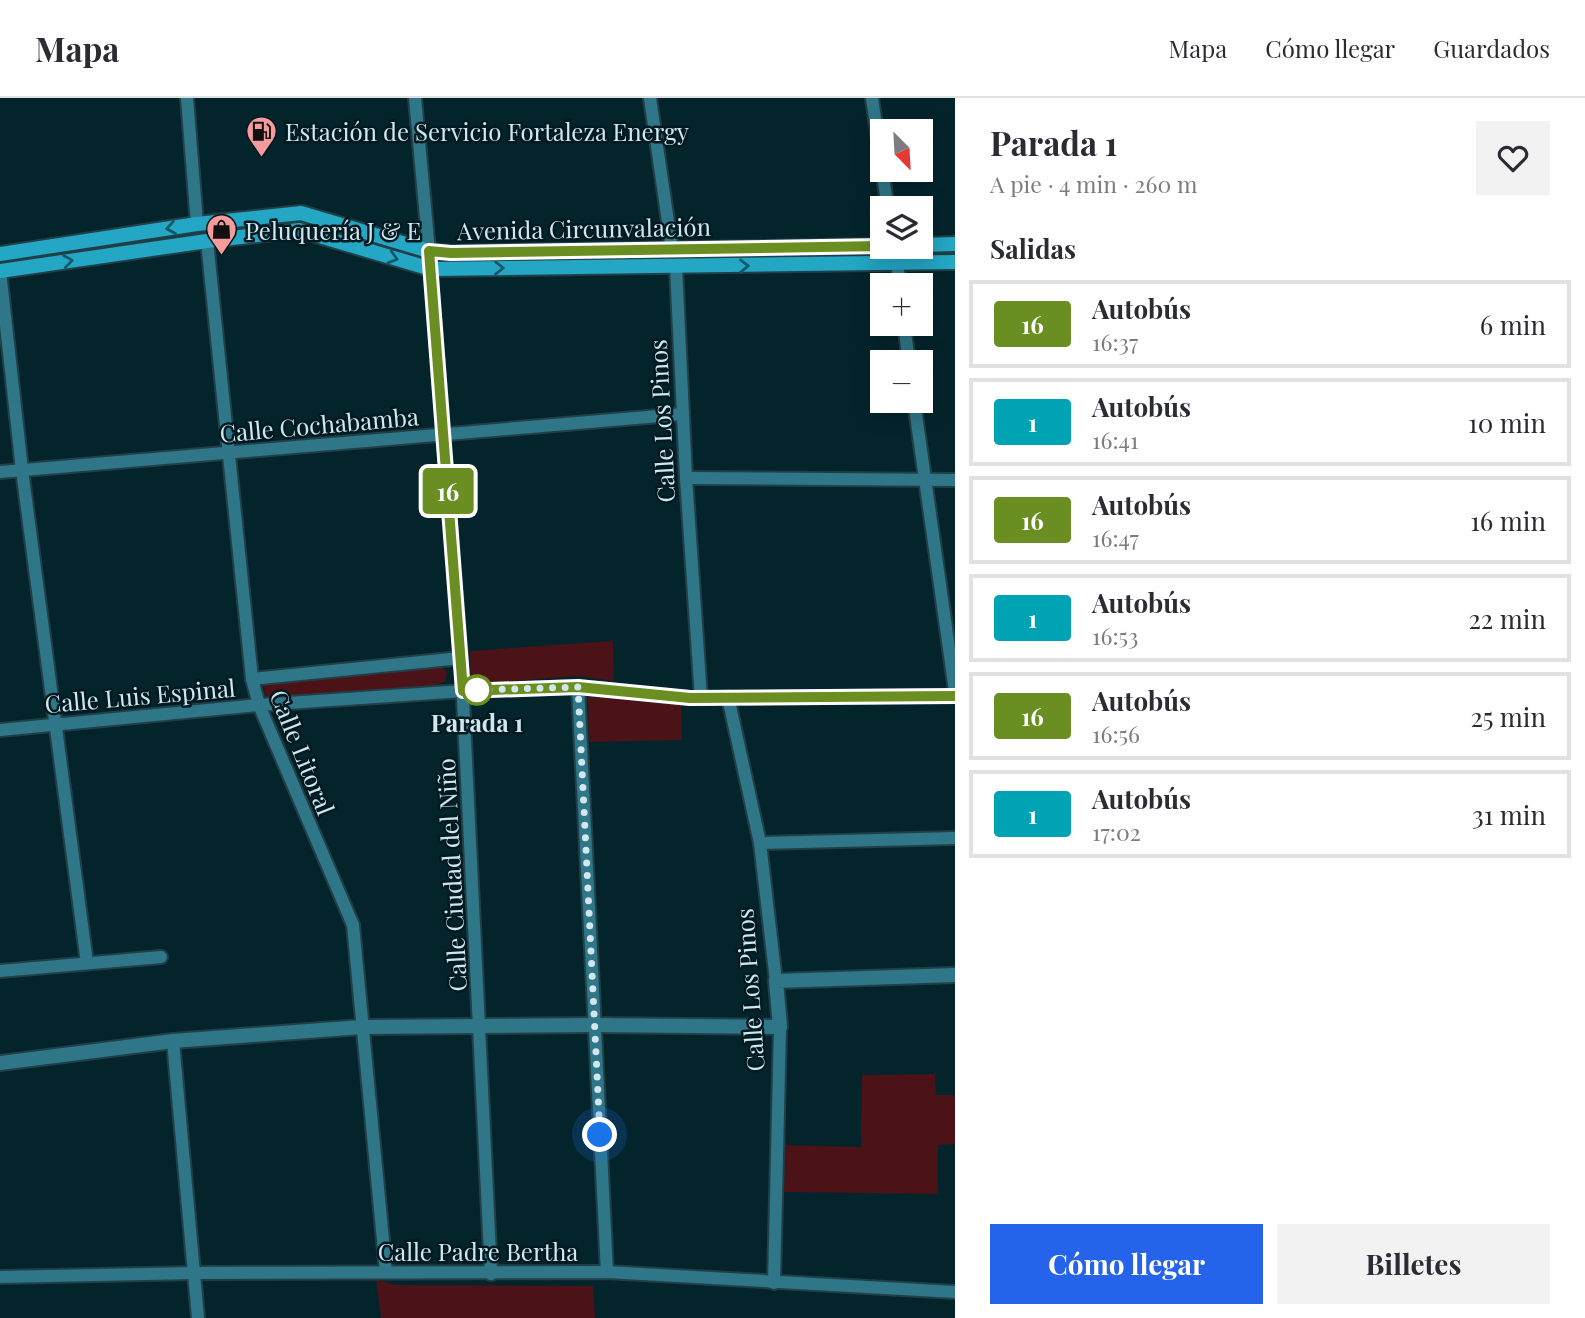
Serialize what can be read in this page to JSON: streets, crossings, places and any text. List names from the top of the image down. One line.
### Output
{"streets":{"main road":["Avenida Circunvalación"],"street":["Calle Los Pinos","Calle Cochabamba","Calle Luis Espinal","Calle Litoral","Calle Ciudad del Niño","Calle Padre Bertha"]},"crossings":[["Avenida Circunvalación","Calle Los Pinos"],["Avenida Circunvalación","Calle Litoral"],["Avenida Circunvalación","Calle Ciudad del Niño"],["Calle Los Pinos","Calle Cochabamba"],["Calle Los Pinos","Calle Luis Espinal"],["Calle Los Pinos","Calle Padre Bertha"],["Calle Cochabamba","Calle Litoral"],["Calle Cochabamba","Calle Ciudad del Niño"],["Calle Luis Espinal","Calle Litoral"],["Calle Luis Espinal","Calle Ciudad del Niño"],["Calle Litoral","Calle Padre Bertha"],["Calle Ciudad del Niño","Calle Padre Bertha"]],"places":{"fuel station":["Estación de Servicio Fortaleza Energy"],"shop":["Peluquería J & E"],"other":["Parada 1"]},"lines":["bus line 16"],"north":"bottom right","page":{"header":"Mapa","nav":["Mapa","Cómo llegar","Guardados"],"on_map":"16","heading":[["Parada 1","A pie · 4 min · 260 m"],"Salidas"],"map_buttons":["+","−"],"list":[{"mark":"16","name":"Autobús","note":"16:37","value":"6 min"},{"mark":"1","name":"Autobús","note":"16:41","value":"10 min"},{"mark":"16","name":"Autobús","note":"16:47","value":"16 min"},{"mark":"1","name":"Autobús","note":"16:53","value":"22 min"},{"mark":"16","name":"Autobús","note":"16:56","value":"25 min"},{"mark":"1","name":"Autobús","note":"17:02","value":"31 min"}],"buttons":["Cómo llegar","Billetes"]}}
